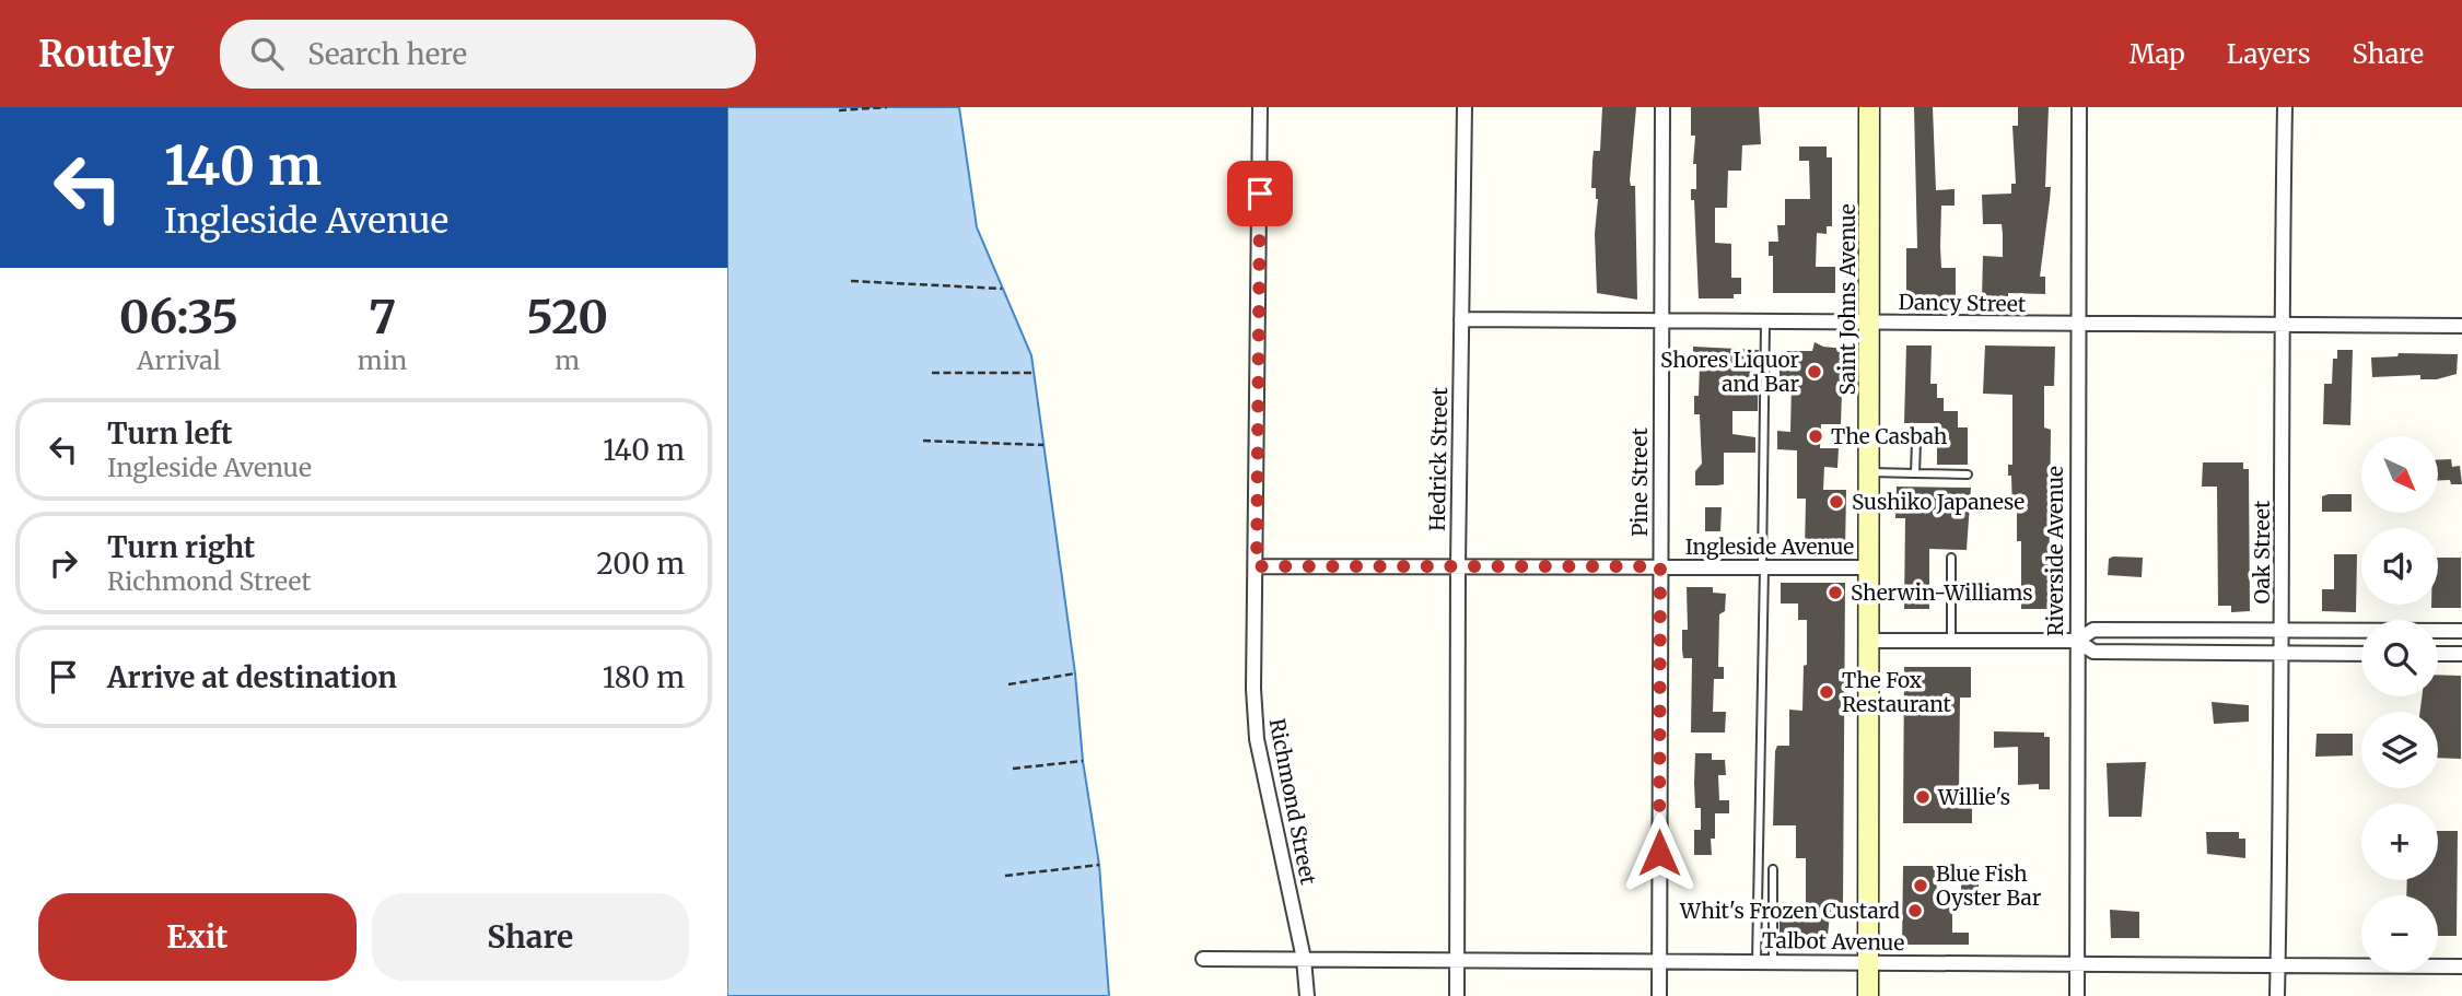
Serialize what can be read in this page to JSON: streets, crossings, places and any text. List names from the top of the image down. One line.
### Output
{"streets":{"main road":["Saint Johns Avenue"],"street":["Dancy Street","Hedrick Street","Pine Street","Ingleside Avenue","Riverside Avenue","Oak Street","Richmond Street","Talbot Avenue"]},"crossings":[["Saint Johns Avenue","Dancy Street"],["Saint Johns Avenue","Ingleside Avenue"],["Saint Johns Avenue","Talbot Avenue"],["Dancy Street","Hedrick Street"],["Dancy Street","Pine Street"],["Dancy Street","Riverside Avenue"],["Dancy Street","Oak Street"],["Hedrick Street","Ingleside Avenue"],["Hedrick Street","Talbot Avenue"],["Pine Street","Ingleside Avenue"],["Pine Street","Talbot Avenue"],["Ingleside Avenue","Richmond Street"],["Riverside Avenue","Talbot Avenue"],["Oak Street","Talbot Avenue"],["Richmond Street","Talbot Avenue"]],"places":["Shores Liquor and Bar","The Casbah","Sushiko Japanese","Sherwin-Williams","The Fox Restaurant","Willie's","Blue Fish Oyster Bar","Whit's Frozen Custard"],"north":"bottom right","page":{"header":"Routely","search":"Search here","nav":["Map","Layers","Share"],"turn":["140 m","Ingleside Avenue"],"eta":["06:35","Arrival","7","min","520","m"],"list":[{"name":"Turn left","note":"Ingleside Avenue","value":"140 m"},{"name":"Turn right","note":"Richmond Street","value":"200 m"},{"name":"Arrive at destination","value":"180 m"}],"map_buttons":["+","−"],"buttons":["Exit","Share"]}}
